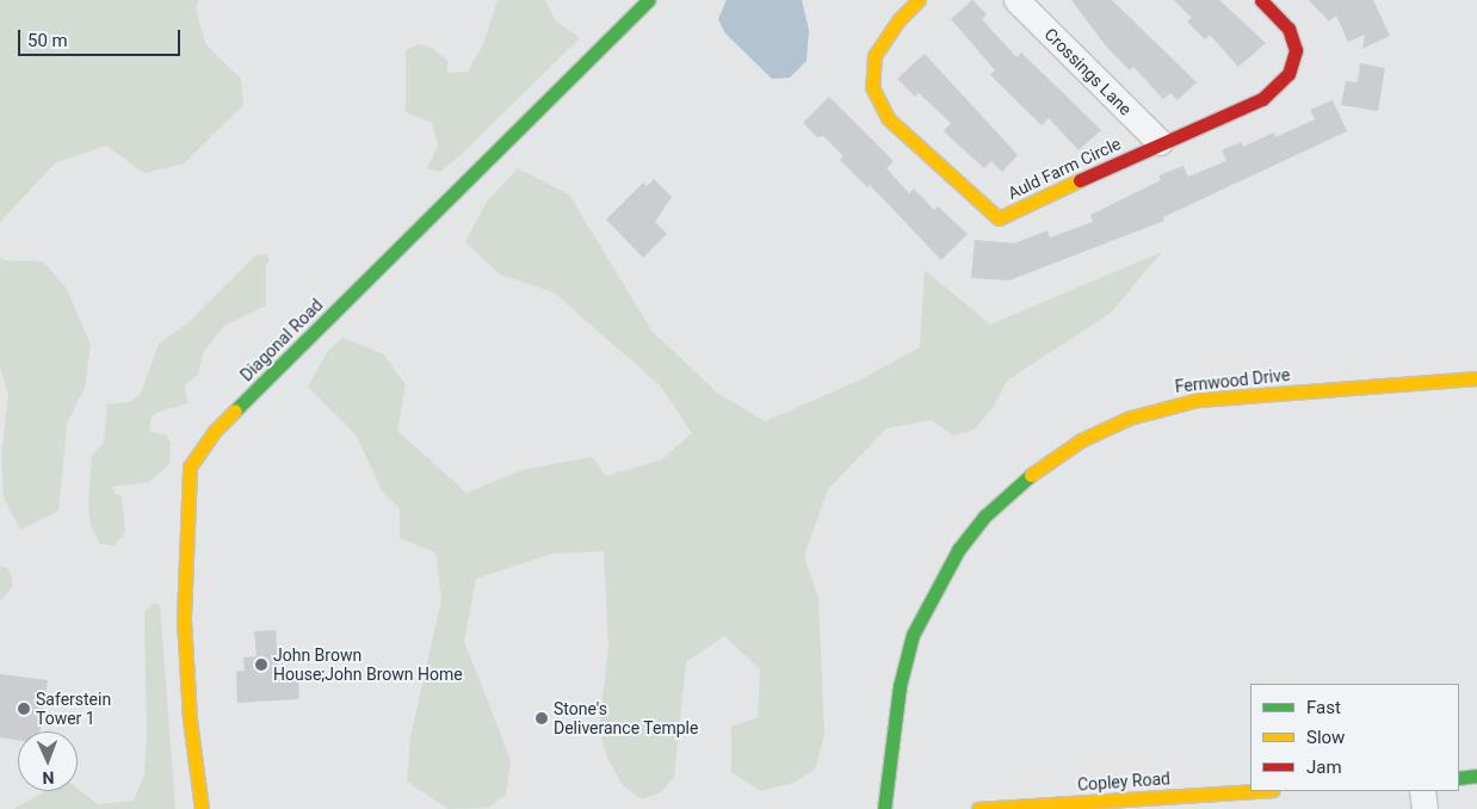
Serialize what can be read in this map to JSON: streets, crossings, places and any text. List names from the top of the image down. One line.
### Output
{"streets":{"street":["Crossings Lane","Auld Farm Circle","Diagonal Road","Fernwood Drive","Copley Road"]},"crossings":[["Crossings Lane","Auld Farm Circle"]],"places":["John Brown House;John Brown Home","Saferstein Tower 1","Stone's Deliverance Temple"],"legend":["Fast","Slow","Jam"],"scale_bar":"50 m","north":"bottom"}
